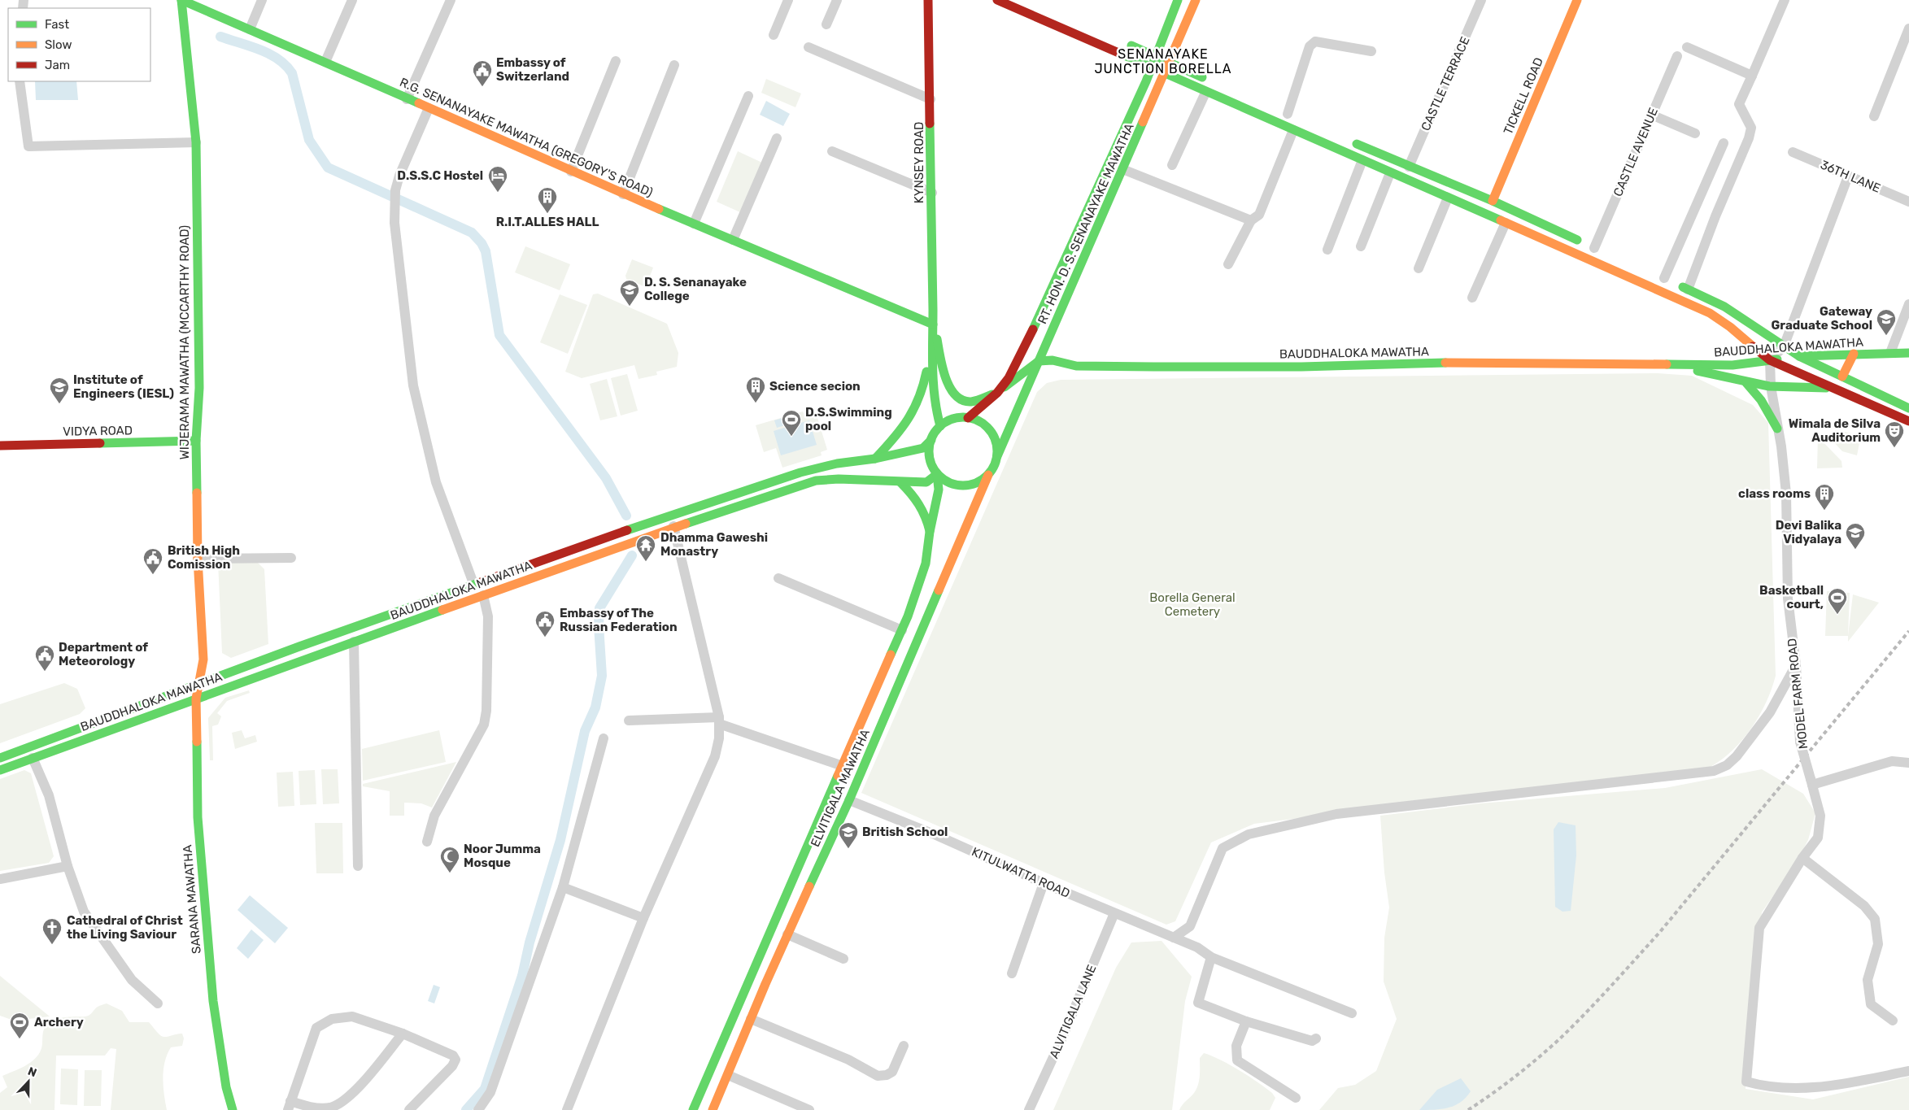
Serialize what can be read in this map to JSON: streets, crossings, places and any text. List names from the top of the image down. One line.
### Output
{"streets":{"main road":["TICKELL ROAD","R.G. SENANAYAKE MAWATHA (GREGORY'S ROAD)","KYNSEY ROAD","RT. HON. D. S. SENANAYAKE MAWATHA","WIJERAMA MAWATHA (MCCARTHY ROAD)","BAUDDHALOKA MAWATHA","VIDYA ROAD","ELVITIGALA MAWATHA","SARANA MAWATHA"],"street":["CASTLE TERRACE","CASTLE AVENUE","36TH LANE","MODEL FARM ROAD","KITULWATTA ROAD","ALVITIGALA LANE"]},"crossings":[["R.G. SENANAYAKE MAWATHA (GREGORY'S ROAD)","KYNSEY ROAD"],["R.G. SENANAYAKE MAWATHA (GREGORY'S ROAD)","WIJERAMA MAWATHA (MCCARTHY ROAD)"],["KYNSEY ROAD","RT. HON. D. S. SENANAYAKE MAWATHA"],["KYNSEY ROAD","BAUDDHALOKA MAWATHA"],["KYNSEY ROAD","ELVITIGALA MAWATHA"],["RT. HON. D. S. SENANAYAKE MAWATHA","BAUDDHALOKA MAWATHA"],["RT. HON. D. S. SENANAYAKE MAWATHA","ELVITIGALA MAWATHA"],["WIJERAMA MAWATHA (MCCARTHY ROAD)","BAUDDHALOKA MAWATHA"],["WIJERAMA MAWATHA (MCCARTHY ROAD)","VIDYA ROAD"],["WIJERAMA MAWATHA (MCCARTHY ROAD)","SARANA MAWATHA"],["BAUDDHALOKA MAWATHA","MODEL FARM ROAD"],["BAUDDHALOKA MAWATHA","ELVITIGALA MAWATHA"],["BAUDDHALOKA MAWATHA","SARANA MAWATHA"],["ELVITIGALA MAWATHA","KITULWATTA ROAD"],["KITULWATTA ROAD","ALVITIGALA LANE"]],"districts":["SENANAYAKE JUNCTION BORELLA"],"parks":["Borella General Cemetery"],"places":{"public building":["Embassy of Switzerland","British High Comission","Embassy of The Russian Federation","Department of Meteorology"],"hotel":["D.S.S.C Hostel"],"building":["R.I.T.ALLES HALL","Science secion","class rooms"],"school or university":["D. S. Senanayake College","Gateway Graduate School","Institute of Engineers (IESL)","Devi Balika Vidyalaya","British School"],"sports":["D.S.Swimming pool","Basketball court,","Archery"],"theatre":["Wimala de Silva Auditorium"],"temple":["Dhamma Gaweshi Monastry"],"mosque":["Noor Jumma Mosque"],"church":["Cathedral of Christ the Living Saviour"]},"legend":["Fast","Slow","Jam"],"north":"top"}
